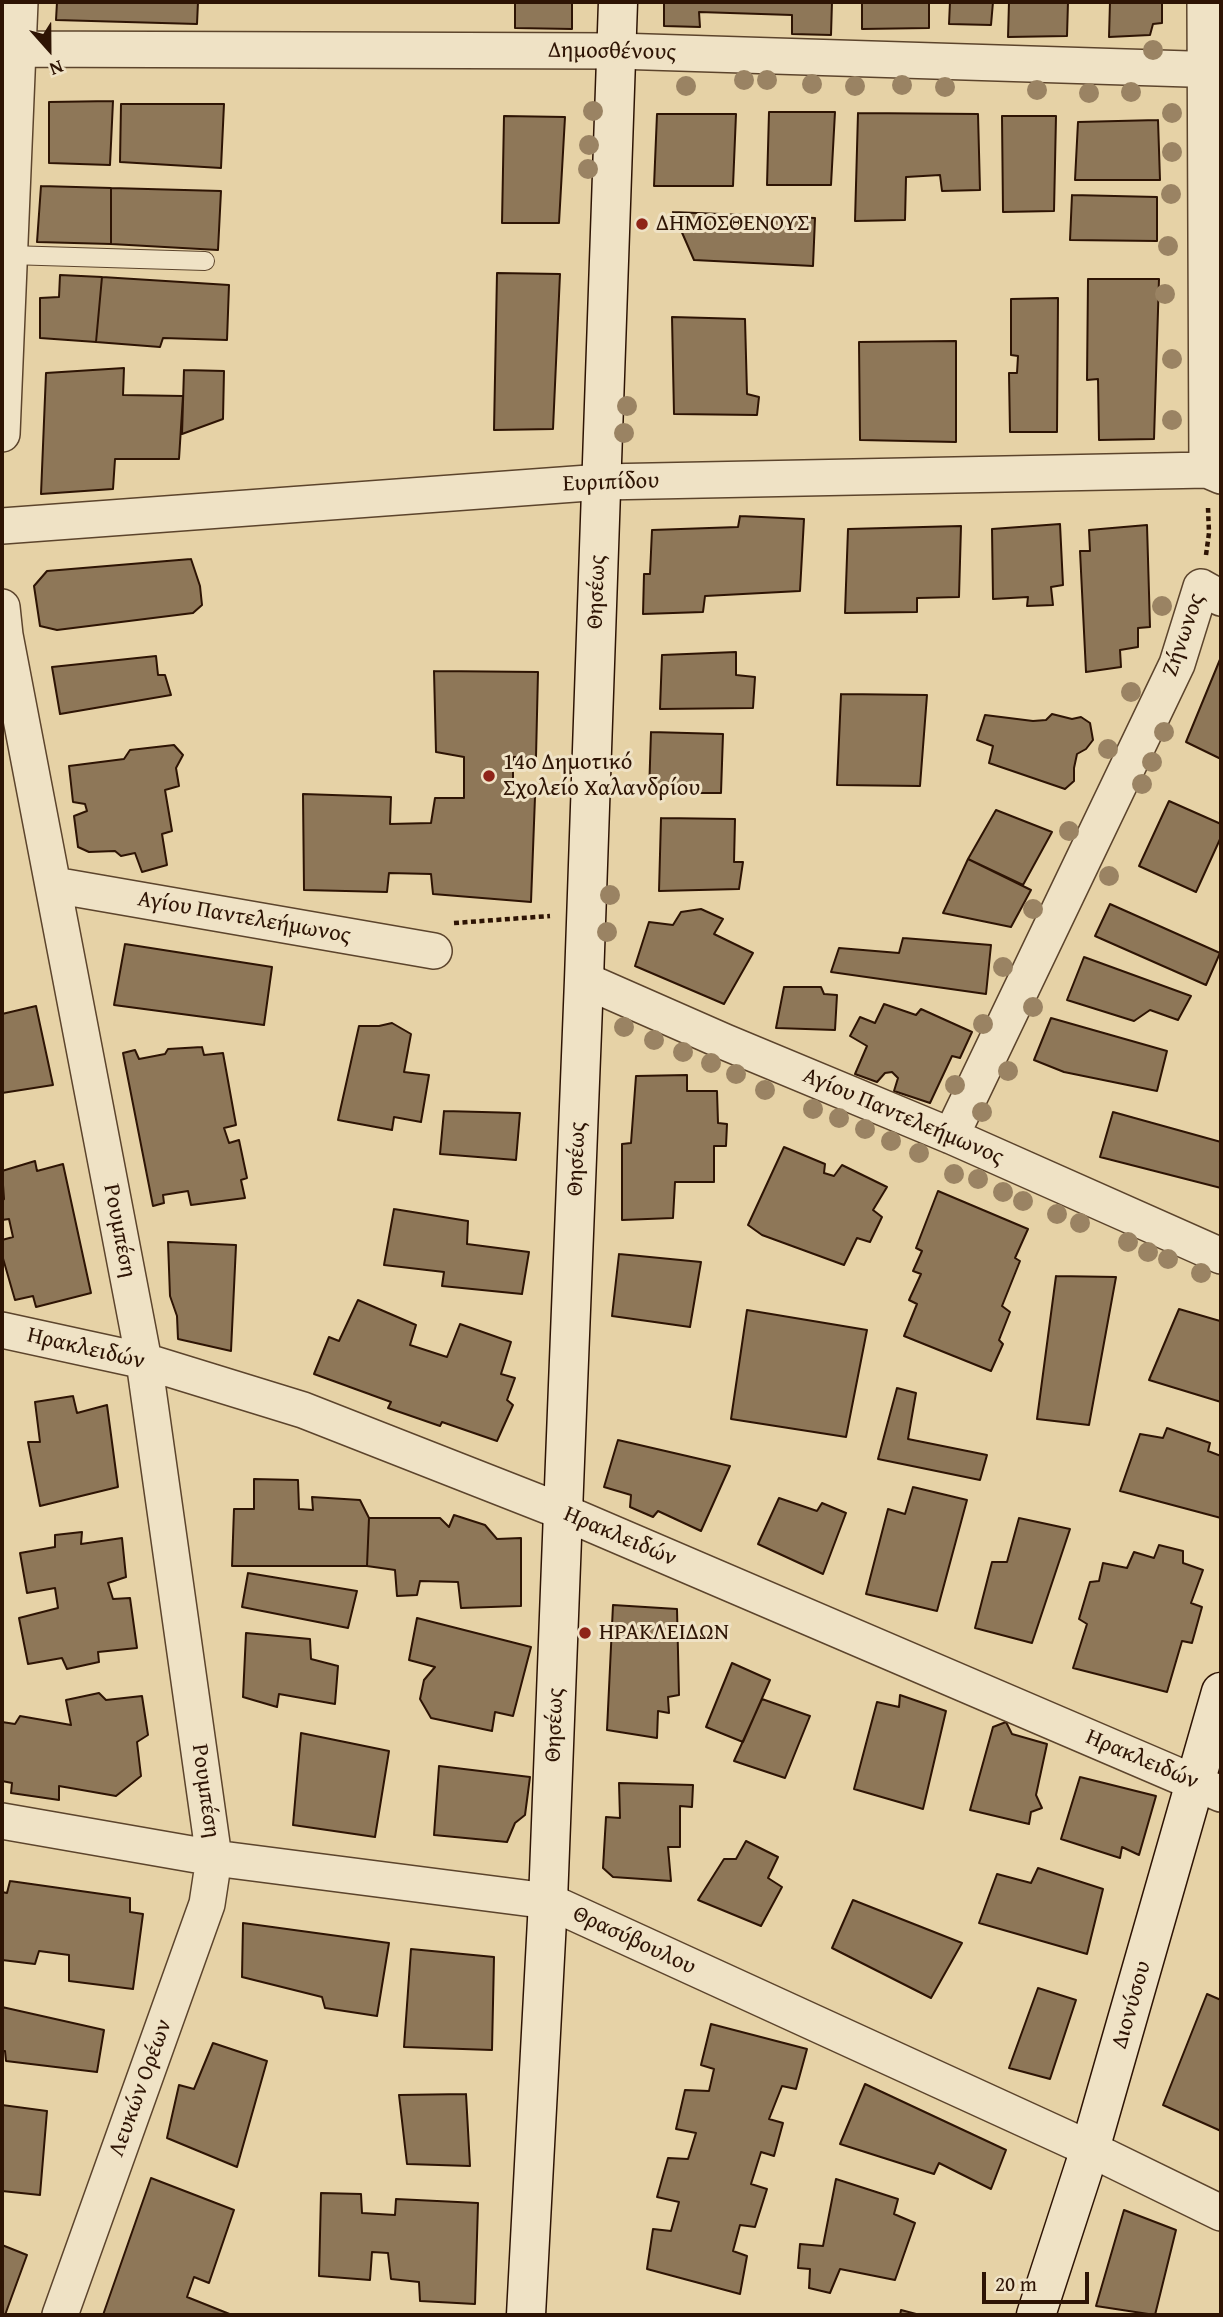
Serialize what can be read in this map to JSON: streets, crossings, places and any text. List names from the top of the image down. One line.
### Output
{"streets":{"street":["Δημοσθένους","Ευριπίδου","Θησέως","Ζήνωνος","Αγίου Παντελεήμωνος","Ρουμπέση","Ηρακλειδών","Θρασύβουλου","Διονύσου","Λευκών Ορέων"]},"crossings":[["Δημοσθένους","Θησέως"],["Ευριπίδου","Θησέως"],["Ευριπίδου","Ζήνωνος"],["Θησέως","Αγίου Παντελεήμωνος"],["Θησέως","Ηρακλειδών"],["Θησέως","Θρασύβουλου"],["Ζήνωνος","Αγίου Παντελεήμωνος"],["Αγίου Παντελεήμωνος","Ρουμπέση"],["Ρουμπέση","Ηρακλειδών"],["Ρουμπέση","Θρασύβουλου"],["Ρουμπέση","Λευκών Ορέων"],["Ηρακλειδών","Διονύσου"],["Θρασύβουλου","Διονύσου"],["Θρασύβουλου","Λευκών Ορέων"]],"places":["ΔΗΜΟΣΘΕΝΟΥΣ","14ο Δημοτικό Σχολείο Χαλανδρίου","ΗΡΑΚΛΕΙΔΩΝ"],"scale_bar":"20 m","north":"bottom"}
